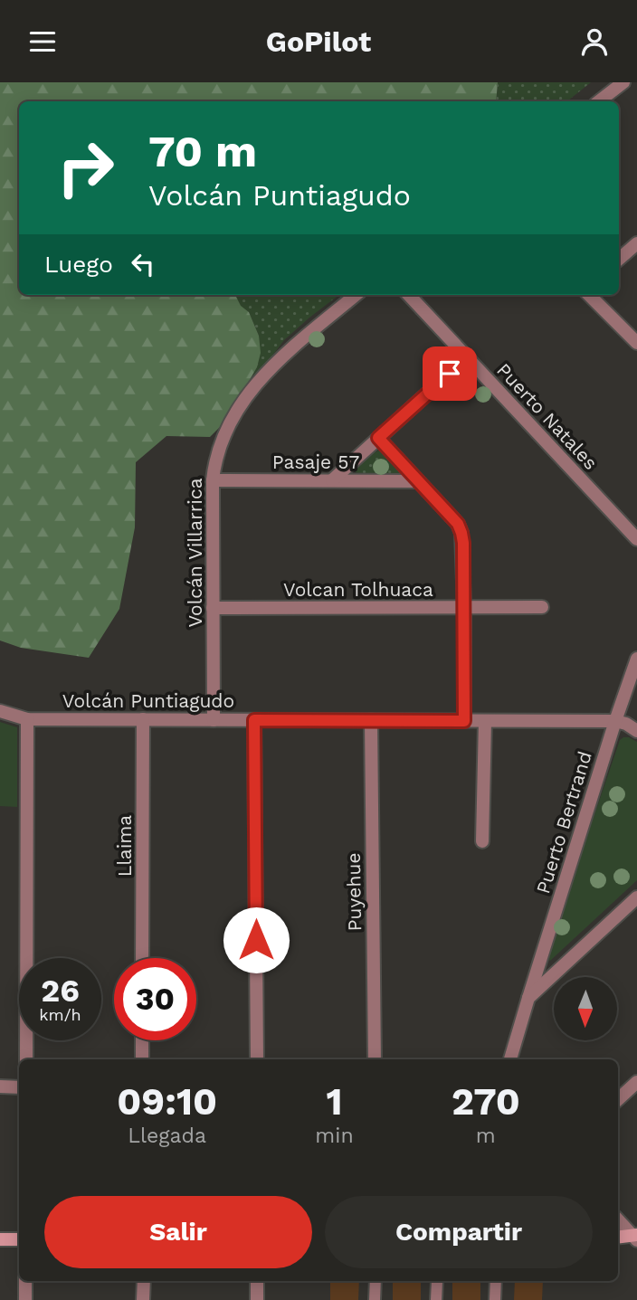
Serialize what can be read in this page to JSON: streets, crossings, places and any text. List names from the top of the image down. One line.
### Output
{"streets":{"street":["Puerto Natales","Pasaje 57","Volcán Villarrica","Volcan Tolhuaca","Volcán Puntiagudo","Puerto Bertrand","Llaima","Puyehue"]},"crossings":[["Pasaje 57","Volcán Villarrica"],["Volcán Villarrica","Volcan Tolhuaca"],["Volcán Villarrica","Volcán Puntiagudo"],["Volcán Puntiagudo","Puerto Bertrand"],["Volcán Puntiagudo","Llaima"],["Volcán Puntiagudo","Puyehue"]],"north":"bottom","page":{"header":"GoPilot","turn":["70 m","Volcán Puntiagudo"],"then":"Luego","speed":"26 km/h","limit":"30","eta":["09:10","Llegada","1","min","270","m"],"buttons":["Salir","Compartir"]}}
